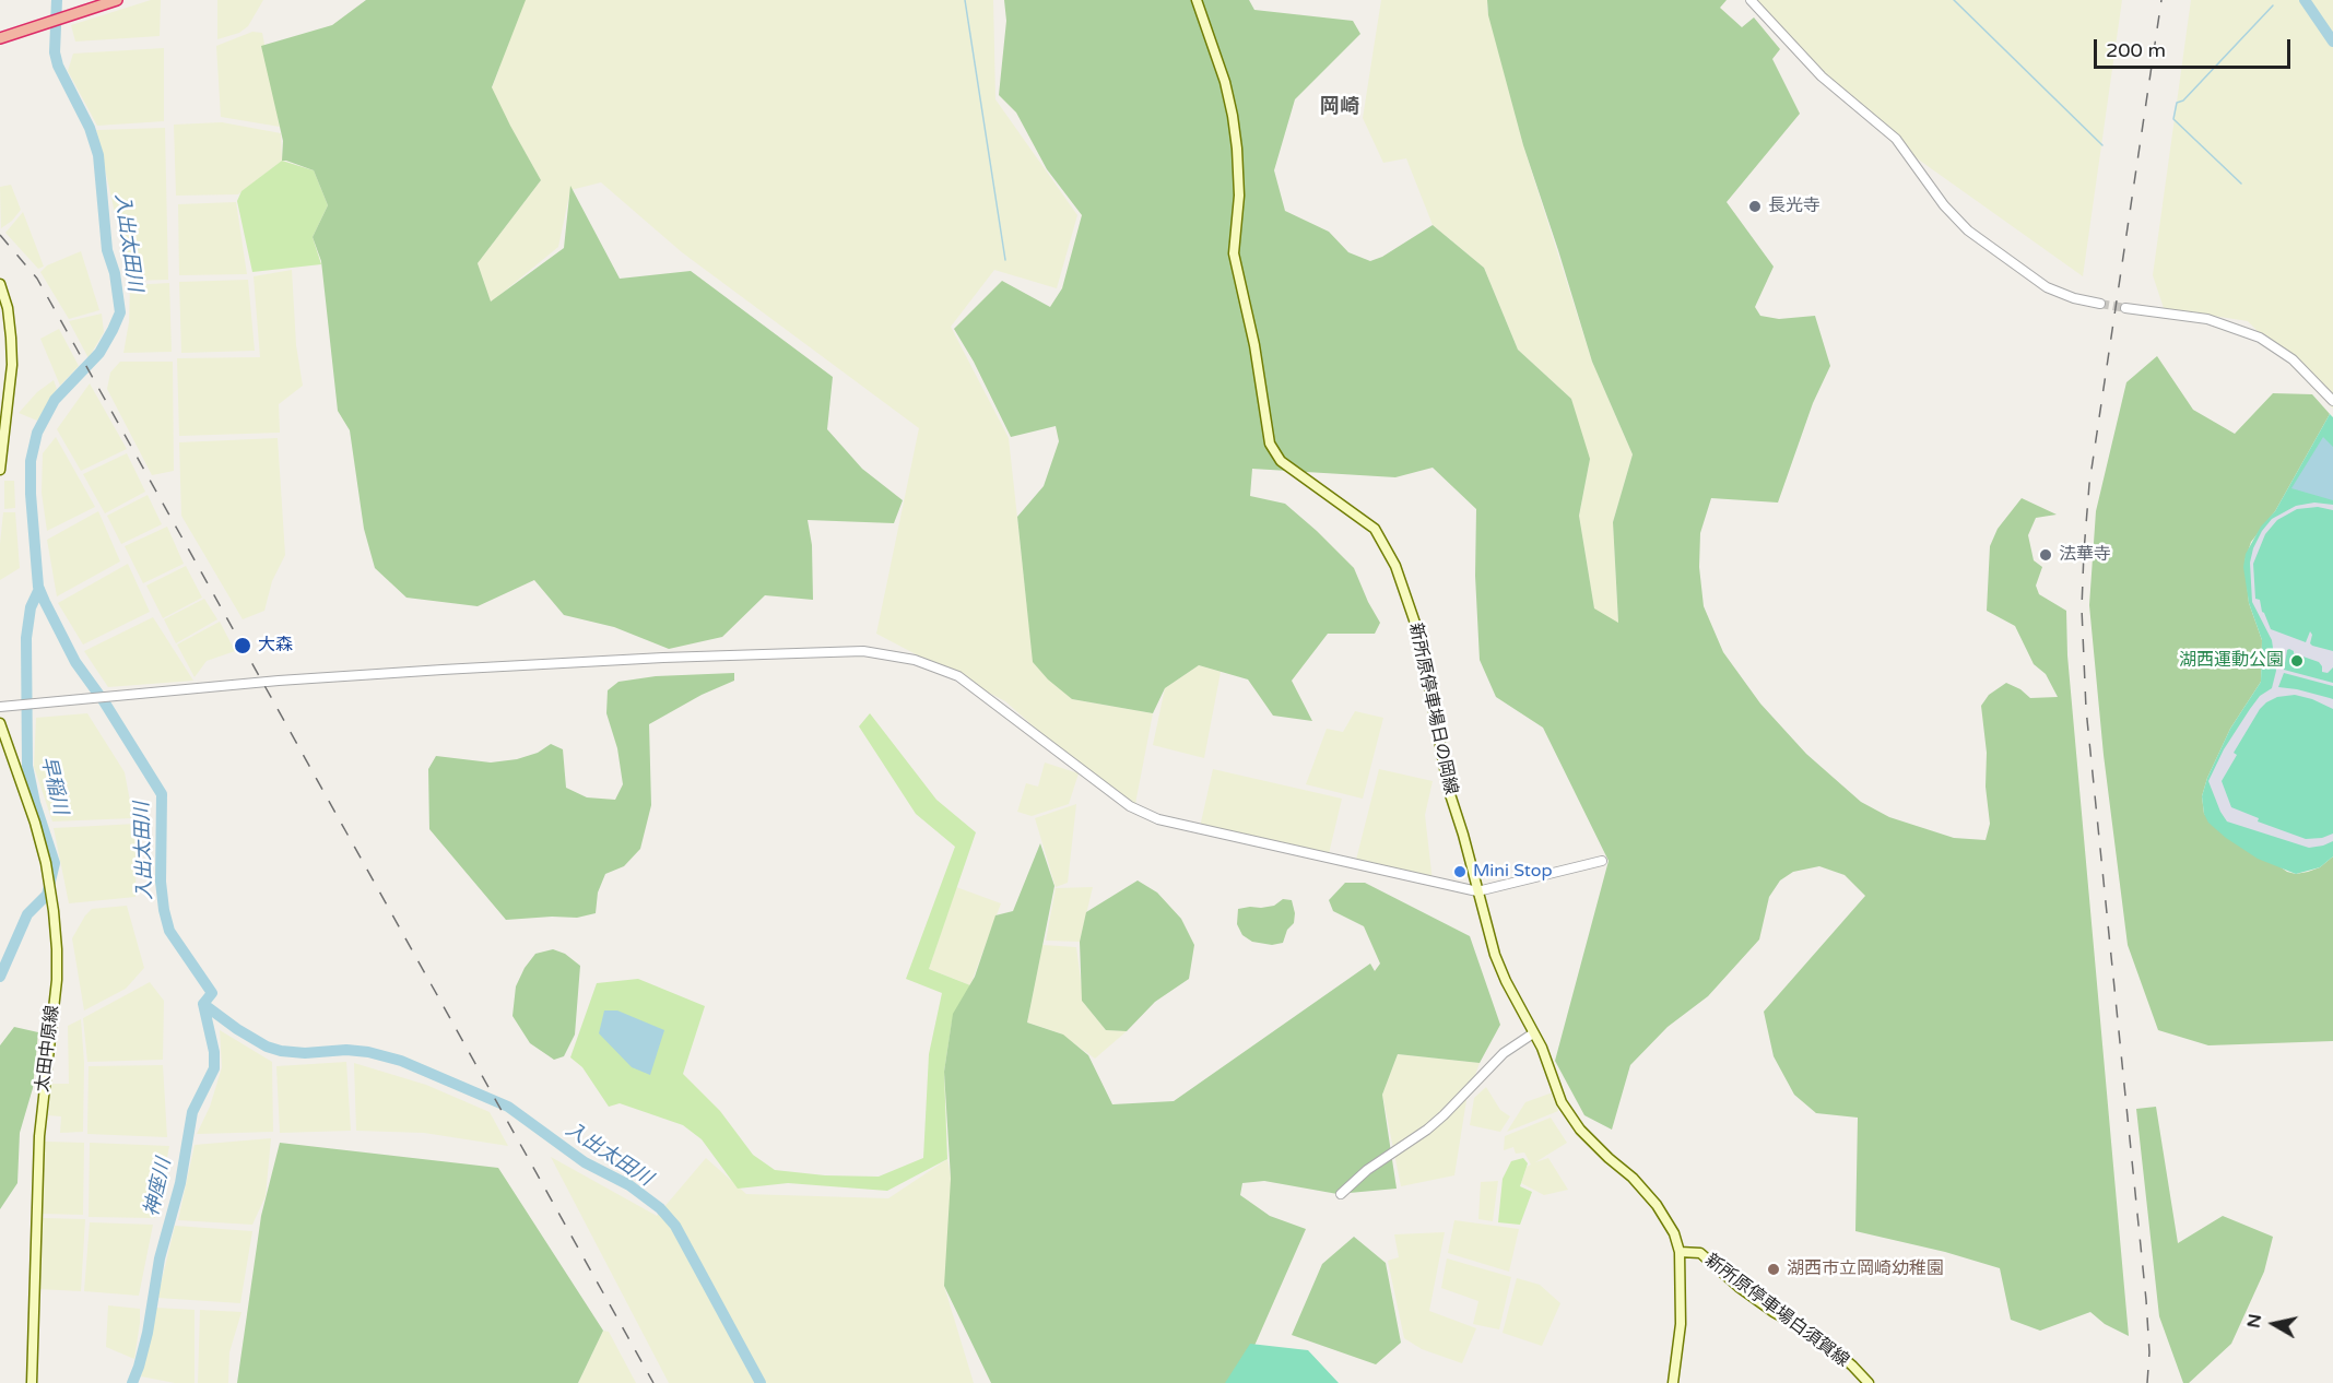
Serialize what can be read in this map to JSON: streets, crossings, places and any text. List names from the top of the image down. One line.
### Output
{"streets":{"main road":["新所原停車場日の岡線","太田中原線","新所原停車場白須賀線"]},"crossings":[["新所原停車場日の岡線","新所原停車場白須賀線"]],"districts":["岡崎"],"water":["入出太田川","早稲川","神座川"],"places":["長光寺","法華寺","大森","湖西運動公園","Mini Stop","湖西市立岡崎幼稚園"],"scale_bar":"200 m","north":"left"}
